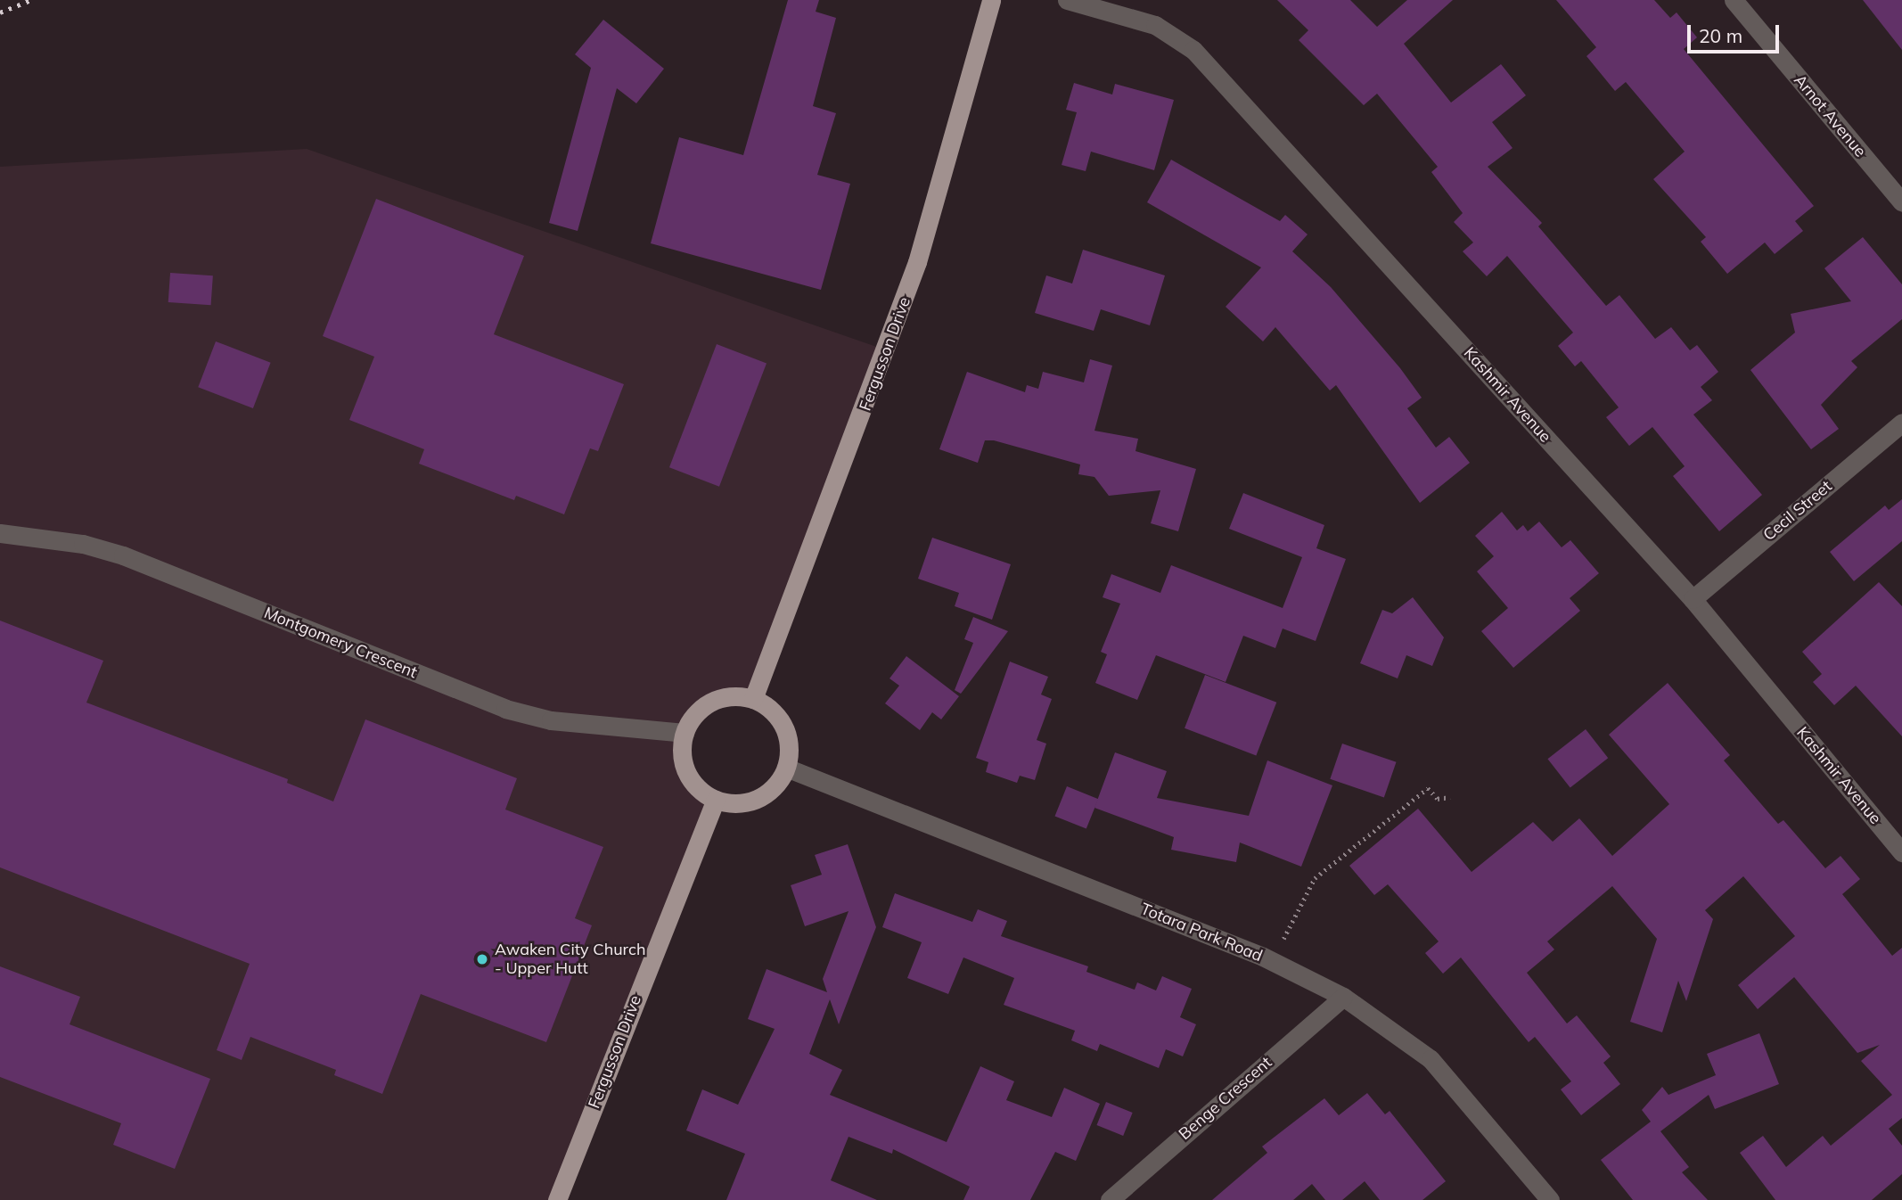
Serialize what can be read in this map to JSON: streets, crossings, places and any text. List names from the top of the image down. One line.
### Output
{"streets":{"main road":["Fergusson Drive"],"street":["Arnot Avenue","Kashmir Avenue","Cecil Street","Montgomery Crescent","Totara Park Road","Benge Crescent"]},"crossings":[["Fergusson Drive","Montgomery Crescent"],["Fergusson Drive","Totara Park Road"],["Kashmir Avenue","Cecil Street"],["Montgomery Crescent","Totara Park Road"],["Totara Park Road","Benge Crescent"]],"places":["Awaken City Church - Upper Hutt"],"scale_bar":"20 m"}
